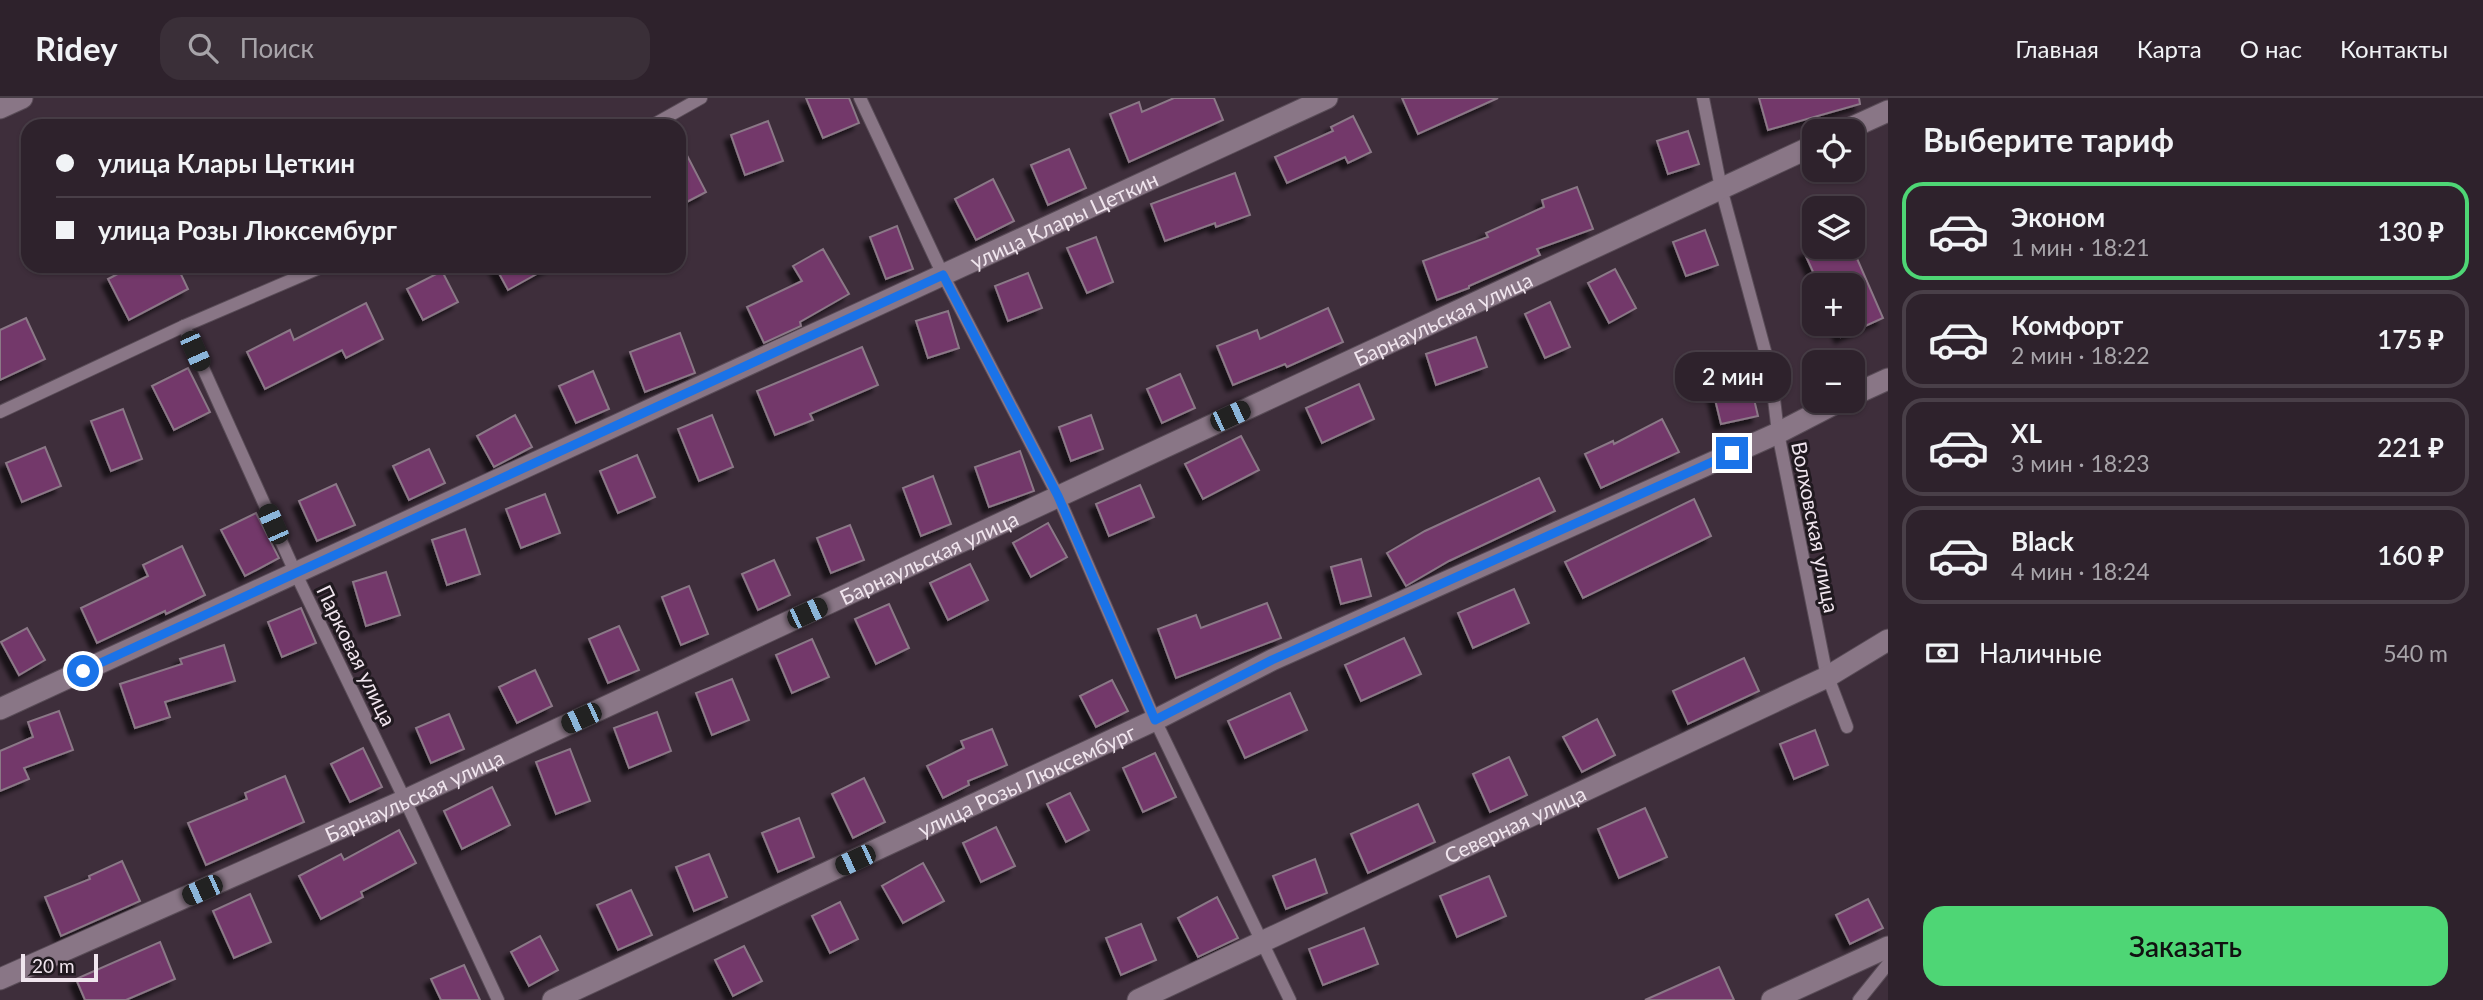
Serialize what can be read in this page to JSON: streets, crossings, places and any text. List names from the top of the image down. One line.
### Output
{"streets":{"street":["улица Клары Цеткин","Барнаульская улица","улица Розы Люксембург","Северная улица"],"lane":["Волховская улица","Парковая улица"]},"crossings":[["улица Клары Цеткин","Парковая улица"],["Барнаульская улица","Волховская улица"],["Барнаульская улица","Парковая улица"],["Волховская улица","улица Розы Люксембург"],["Волховская улица","Северная улица"]],"scale_bar":"20 m","page":{"header":"Ridey","search":"Поиск","nav":["Главная","Карта","О нас","Контакты"],"heading":"Выберите тариф","map_buttons":["+","−"],"banner":["улица Клары Цеткин","улица Розы Люксембург"],"list":[{"name":"Эконом","note":"1 мин · 18:21","value":"130 ₽"},{"name":"Комфорт","note":"2 мин · 18:22","value":"175 ₽"},{"name":"XL","note":"3 мин · 18:23","value":"221 ₽"},{"name":"Black","note":"4 мин · 18:24","value":"160 ₽"}],"bubble":"2 мин","pay":["Наличные","540 m"],"buttons":"Заказать","scale":"20 m"}}
